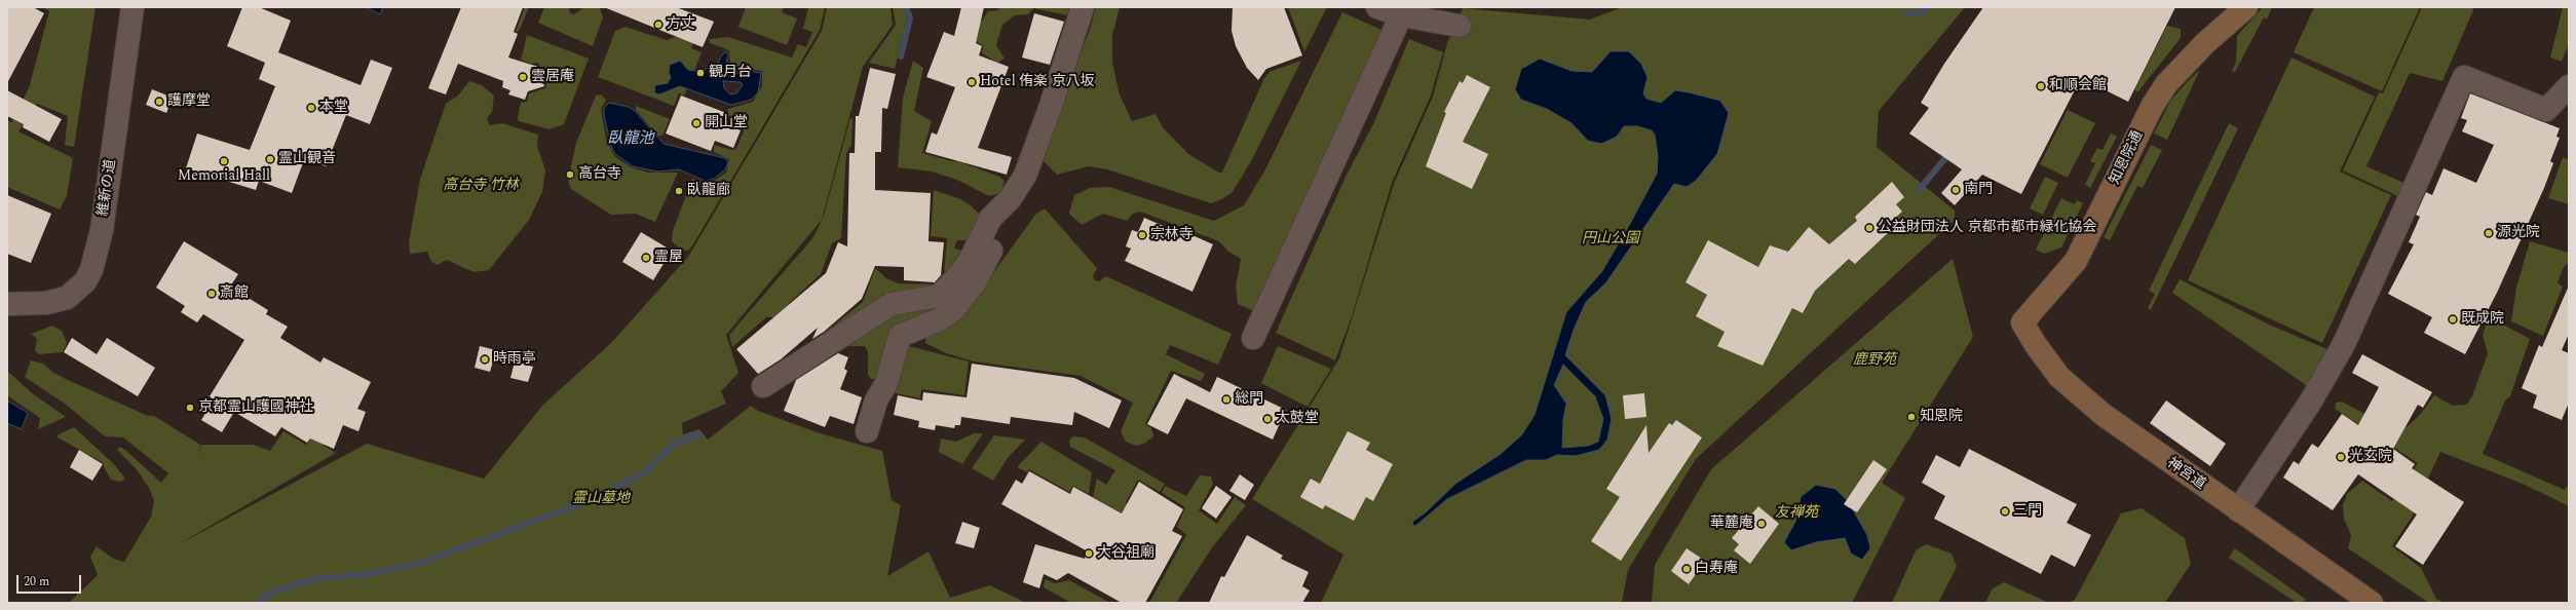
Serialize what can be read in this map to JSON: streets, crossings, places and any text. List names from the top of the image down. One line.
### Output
{"streets":{"street":["知恩院通","維新の道","神宮道"]},"crossings":[["知恩院通","神宮道"]],"water":["臥龍池"],"parks":["高台寺 竹林","円山公園","鹿野苑","霊山墓地","友禅苑"],"places":["方丈","観月台","雲居庵","Hotel 侑楽 京八坂","和順会館","護摩堂","本堂","開山堂","霊山観音","Memorial Hall","高台寺","南門","臥龍廊","公益財団法人 京都市都市緑化協会","源光院","宗林寺","霊屋","斎館","既成院","時雨亭","総門","京都霊山護國神社","知恩院","太鼓堂","光玄院","三門","華麓庵","大谷祖廟","白寿庵"],"scale_bar":"20 m"}
